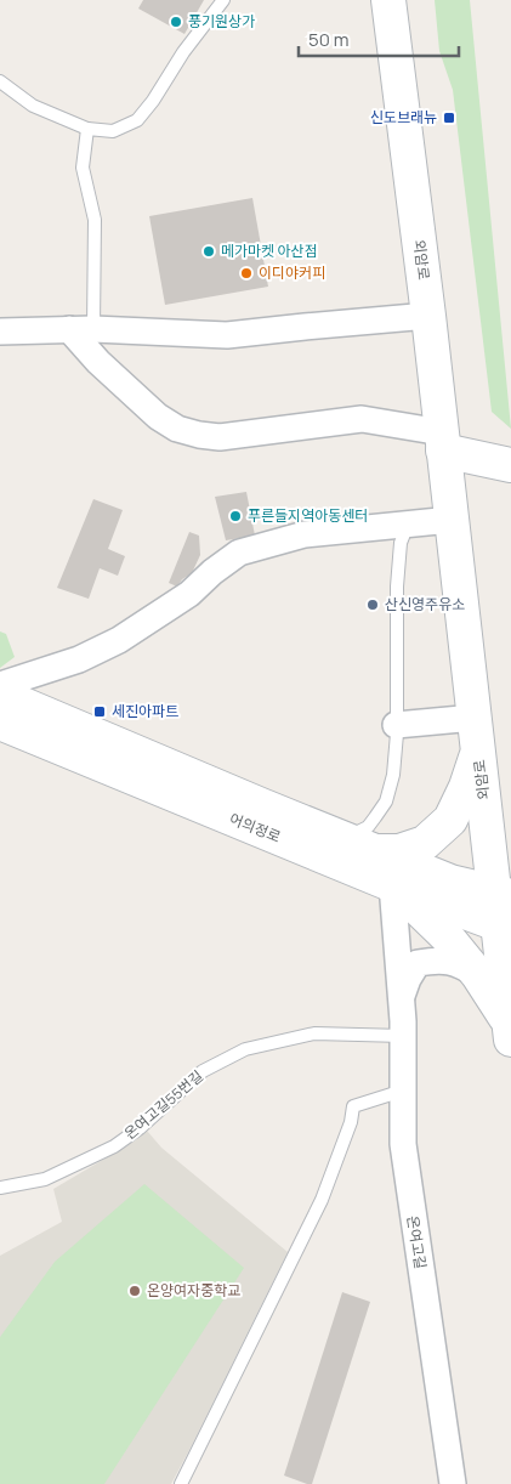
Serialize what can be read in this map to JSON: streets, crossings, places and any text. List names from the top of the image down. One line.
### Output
{"streets":{"main road":["외암로","어의정로"],"street":["온여고길"],"lane":["온여고길55번길"]},"crossings":[["외암로","어의정로"],["어의정로","온여고길"],["온여고길55번길","온여고길"]],"places":{"other":["풍기원상가","메가마켓 아산점","이디야커피","푸른들지역아동센터","산신영주유소","온양여자중학교"],"transit":["신도브래뉴","세진아파트"]},"scale_bar":"50 m"}
